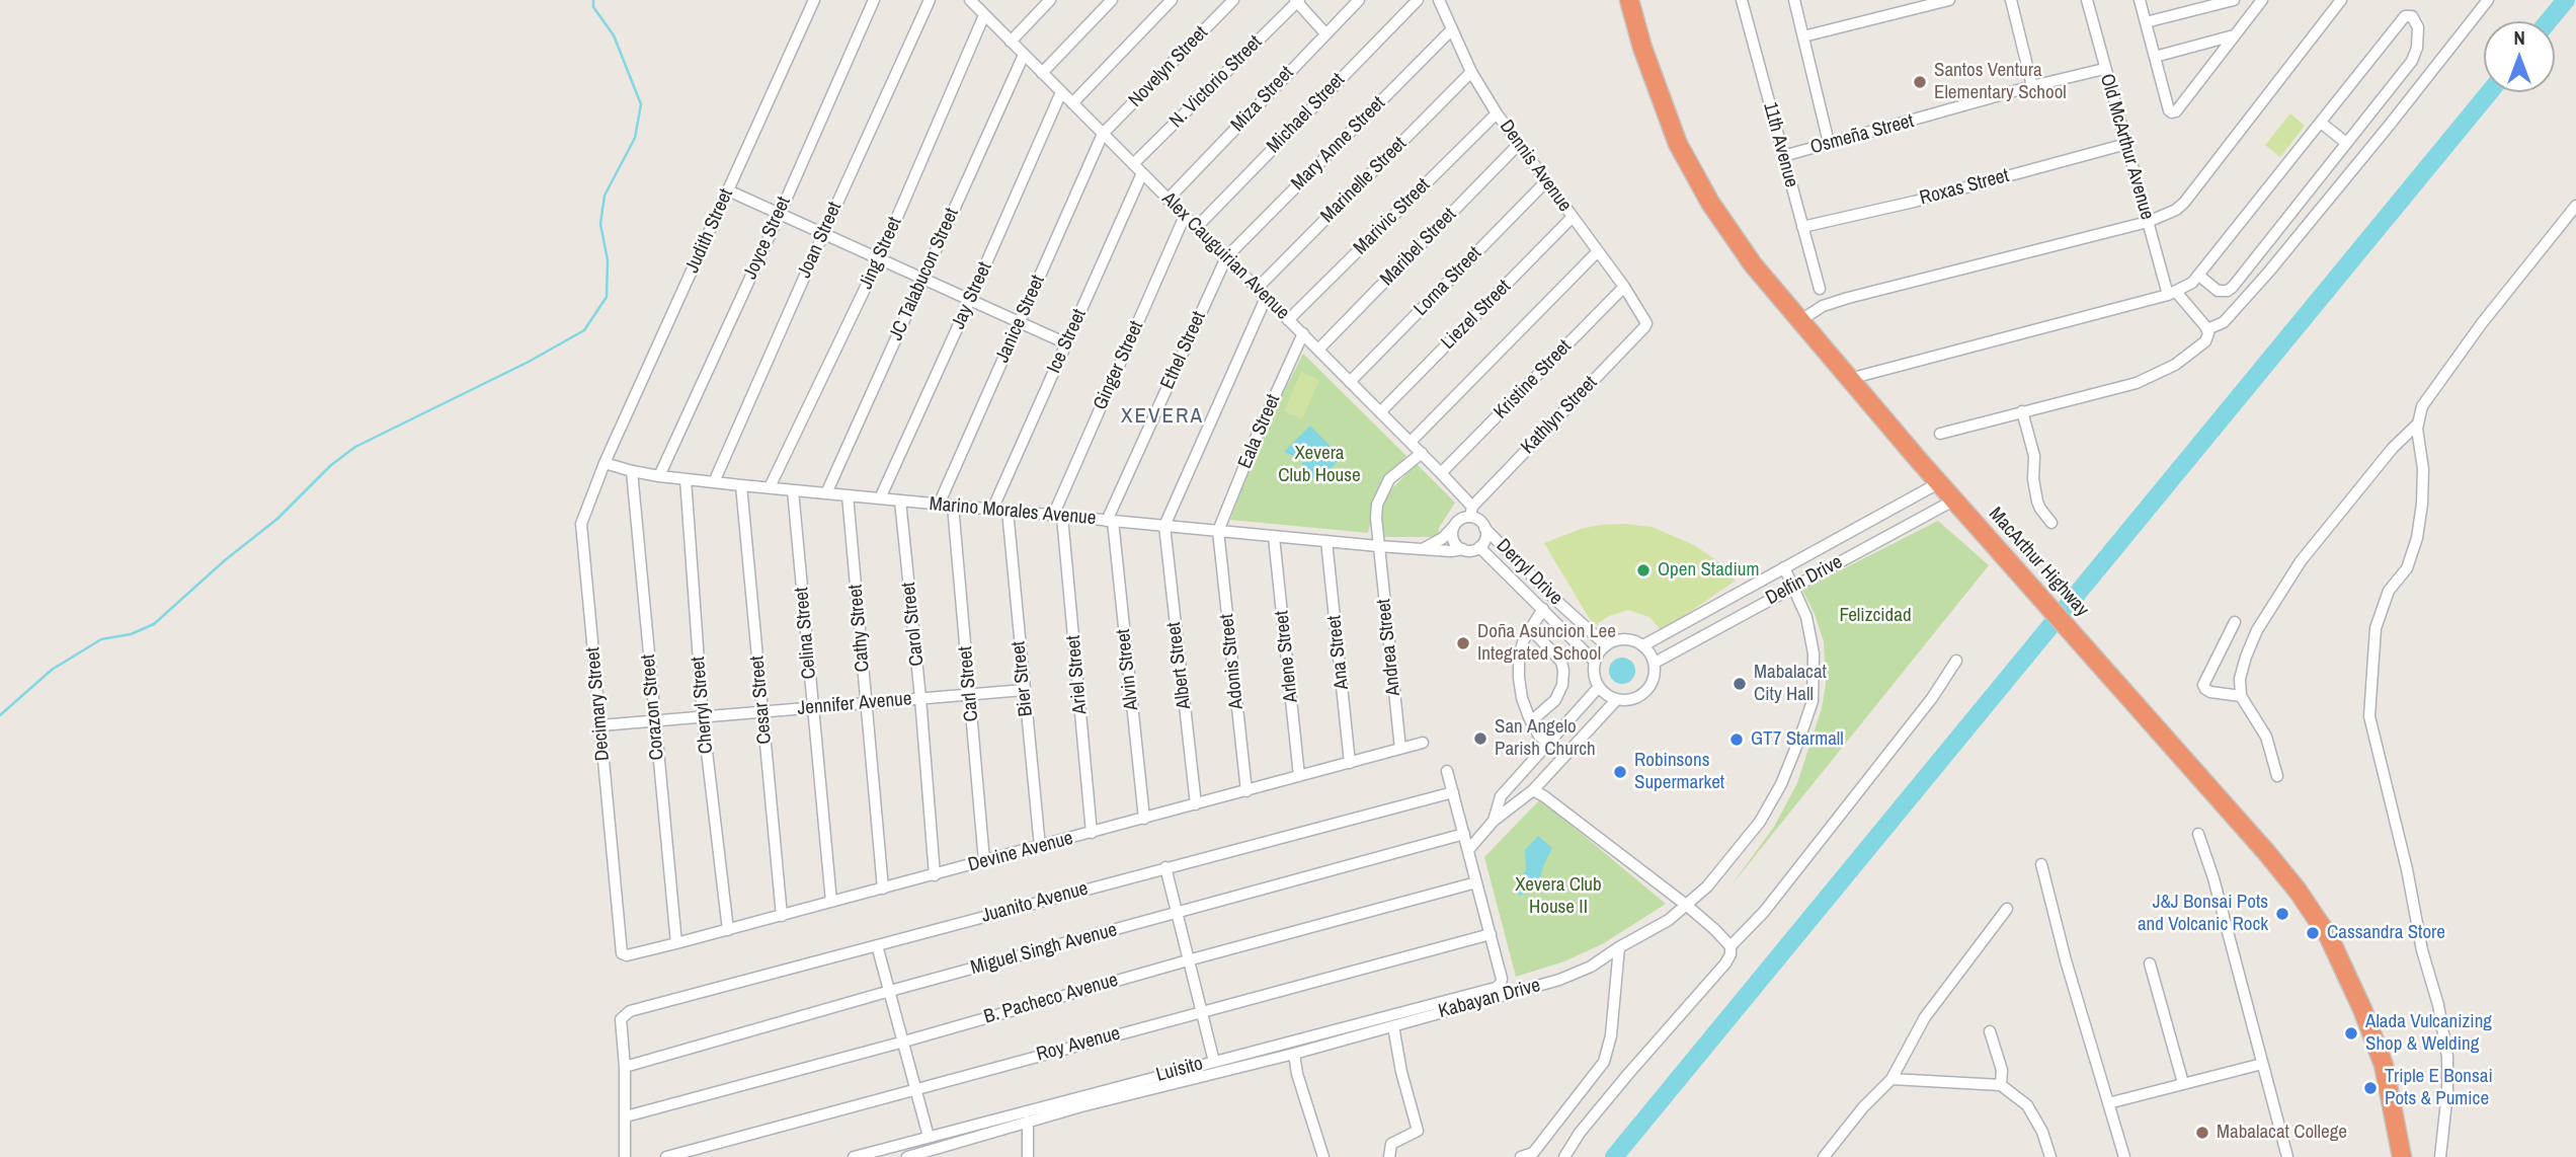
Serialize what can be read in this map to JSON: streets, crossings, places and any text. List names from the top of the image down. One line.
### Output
{"streets":{"highway":["MacArthur Highway"],"street":["Novelyn Street","N. Victorio Street","Miza Street","Michael Street","Osmeña Street","Mary Anne Street","11th Avenue","Old McArthur Avenue","Dennis Avenue","Marinelle Street","Roxas Street","Marivic Street","Judith Street","Joyce Street","Joan Street","Maribel Street","Jing Street","Alex Cauguirian Avenue","JC Talabucon Street","Lorna Street","Jay Street","Liezel Street","Janice Street","Ice Street","Ethel Street","Ginger Street","Kristine Street","Kathlyn Street","Eala Street","Marino Morales Avenue","Derryl Drive","Delfin Drive","Carol Street","Cathy Street","Celina Street","Andrea Street","Ana Street","Arlene Street","Adonis Street","Albert Street","Alvin Street","Ariel Street","Bier Street","Carl Street","Cesar Street","Decimary Street","Jennifer Avenue","Cherryl Street","Corazon Street","Devine Avenue","Juanito Avenue","Miguel Singh Avenue","B. Pacheco Avenue","Kabayan Drive","Roy Avenue","Luisito"]},"crossings":[["Novelyn Street","Alex Cauguirian Avenue"],["Novelyn Street","Janice Street"],["N. Victorio Street","Alex Cauguirian Avenue"],["Miza Street","Alex Cauguirian Avenue"],["Michael Street","Alex Cauguirian Avenue"],["Osmeña Street","11th Avenue"],["Osmeña Street","Old McArthur Avenue"],["Mary Anne Street","Dennis Avenue"],["Mary Anne Street","Alex Cauguirian Avenue"],["Mary Anne Street","Ethel Street"],["11th Avenue","Roxas Street"],["Old McArthur Avenue","Roxas Street"],["Dennis Avenue","Marinelle Street"],["Dennis Avenue","Marivic Street"],["Dennis Avenue","Maribel Street"],["Dennis Avenue","Lorna Street"],["Dennis Avenue","Liezel Street"],["Dennis Avenue","Kristine Street"],["Dennis Avenue","Kathlyn Street"],["Marinelle Street","Alex Cauguirian Avenue"],["Marivic Street","Alex Cauguirian Avenue"],["Judith Street","Marino Morales Avenue"],["Judith Street","Decimary Street"],["Joyce Street","Marino Morales Avenue"],["Joan Street","Marino Morales Avenue"],["Maribel Street","Alex Cauguirian Avenue"],["Jing Street","Alex Cauguirian Avenue"],["Jing Street","Marino Morales Avenue"],["Alex Cauguirian Avenue","JC Talabucon Street"],["Alex Cauguirian Avenue","Lorna Street"],["Alex Cauguirian Avenue","Jay Street"],["Alex Cauguirian Avenue","Liezel Street"],["Alex Cauguirian Avenue","Janice Street"],["Alex Cauguirian Avenue","Ice Street"],["Alex Cauguirian Avenue","Ethel Street"],["Alex Cauguirian Avenue","Ginger Street"],["Alex Cauguirian Avenue","Kristine Street"],["Alex Cauguirian Avenue","Kathlyn Street"],["Alex Cauguirian Avenue","Eala Street"],["Alex Cauguirian Avenue","Marino Morales Avenue"],["Alex Cauguirian Avenue","Derryl Drive"],["Alex Cauguirian Avenue","Andrea Street"],["JC Talabucon Street","Marino Morales Avenue"],["Jay Street","Marino Morales Avenue"],["Janice Street","Marino Morales Avenue"],["Ice Street","Marino Morales Avenue"],["Ethel Street","Marino Morales Avenue"],["Ethel Street","Alvin Street"],["Ginger Street","Marino Morales Avenue"],["Ginger Street","Ariel Street"],["Kathlyn Street","Marino Morales Avenue"],["Kathlyn Street","Derryl Drive"],["Eala Street","Marino Morales Avenue"],["Eala Street","Adonis Street"],["Marino Morales Avenue","Derryl Drive"],["Marino Morales Avenue","Carol Street"],["Marino Morales Avenue","Cathy Street"],["Marino Morales Avenue","Celina Street"],["Marino Morales Avenue","Andrea Street"],["Marino Morales Avenue","Ana Street"],["Marino Morales Avenue","Arlene Street"],["Marino Morales Avenue","Adonis Street"],["Marino Morales Avenue","Albert Street"],["Marino Morales Avenue","Alvin Street"],["Marino Morales Avenue","Ariel Street"],["Marino Morales Avenue","Bier Street"],["Marino Morales Avenue","Carl Street"],["Marino Morales Avenue","Cesar Street"],["Marino Morales Avenue","Decimary Street"],["Marino Morales Avenue","Cherryl Street"],["Marino Morales Avenue","Corazon Street"],["MacArthur Highway","Delfin Drive"],["Derryl Drive","Delfin Drive"],["Delfin Drive","Kabayan Drive"],["Carol Street","Jennifer Avenue"],["Carol Street","Devine Avenue"],["Cathy Street","Jennifer Avenue"],["Cathy Street","Devine Avenue"],["Celina Street","Jennifer Avenue"],["Celina Street","Devine Avenue"],["Andrea Street","Devine Avenue"],["Ana Street","Devine Avenue"],["Arlene Street","Devine Avenue"],["Adonis Street","Devine Avenue"],["Albert Street","Devine Avenue"],["Alvin Street","Devine Avenue"],["Ariel Street","Devine Avenue"],["Bier Street","Jennifer Avenue"],["Bier Street","Devine Avenue"],["Carl Street","Jennifer Avenue"],["Carl Street","Devine Avenue"],["Cesar Street","Jennifer Avenue"],["Cesar Street","Devine Avenue"],["Decimary Street","Jennifer Avenue"],["Decimary Street","Devine Avenue"],["Jennifer Avenue","Cherryl Street"],["Jennifer Avenue","Corazon Street"],["Cherryl Street","Devine Avenue"],["Corazon Street","Devine Avenue"],["Juanito Avenue","Miguel Singh Avenue"],["Roy Avenue","Luisito"]],"districts":["XEVERA"],"parks":["Xevera Club House","Felizcidad","Xevera Club House II"],"places":["Santos Ventura Elementary School","Open Stadium","Doña Asuncion Lee Integrated School","Mabalacat City Hall","San Angelo Parish Church","GT7 Starmall","Robinsons Supermarket","J&J Bonsai Pots and Volcanic Rock","Cassandra Store","Alada Vulcanizing Shop & Welding","Triple E Bonsai Pots & Pumice","Mabalacat College"],"north":"top"}
